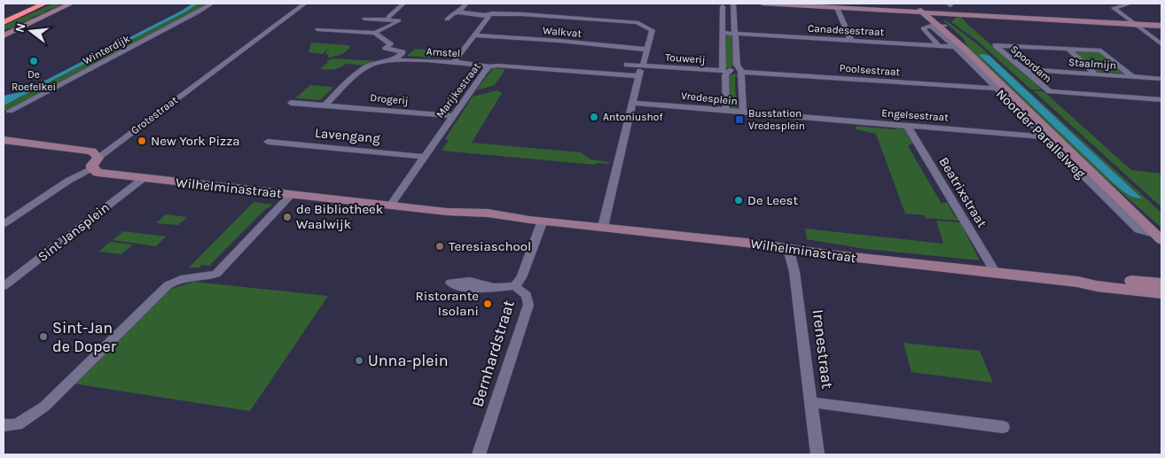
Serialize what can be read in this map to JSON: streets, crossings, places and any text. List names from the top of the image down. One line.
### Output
{"streets":{"main road":["Noorder Parallelweg","Wilhelminastraat"],"street":["Canadesestraat","Walkvat","Winterdijk","Amstel","Touwerij","Spoordam","Staalmijn","Poolsestraat","Marijkestraat","Vredesplein","Drogerij","Grotestraat","Engelsestraat","Lavengang","Beatrixstraat","Sint Jansplein","Irenestraat","Bernhardstraat"]},"crossings":[["Canadesestraat","Noorder Parallelweg"],["Walkvat","Touwerij"],["Amstel","Marijkestraat"],["Amstel","Drogerij"],["Touwerij","Marijkestraat"],["Spoordam","Staalmijn"],["Poolsestraat","Noorder Parallelweg"],["Marijkestraat","Drogerij"],["Marijkestraat","Lavengang"],["Marijkestraat","Wilhelminastraat"],["Vredesplein","Engelsestraat"],["Grotestraat","Wilhelminastraat"],["Engelsestraat","Noorder Parallelweg"],["Engelsestraat","Beatrixstraat"],["Wilhelminastraat","Beatrixstraat"],["Wilhelminastraat","Sint Jansplein"],["Wilhelminastraat","Irenestraat"],["Wilhelminastraat","Bernhardstraat"]],"places":{"other":["De Roefelkei","Antoniushof","New York Pizza","De Leest","de Bibliotheek Waalwijk","Teresiaschool","Ristorante Isolani","Sint-Jan de Doper","Unna-plein"],"transit":["Busstation Vredesplein"]},"north":"left"}
